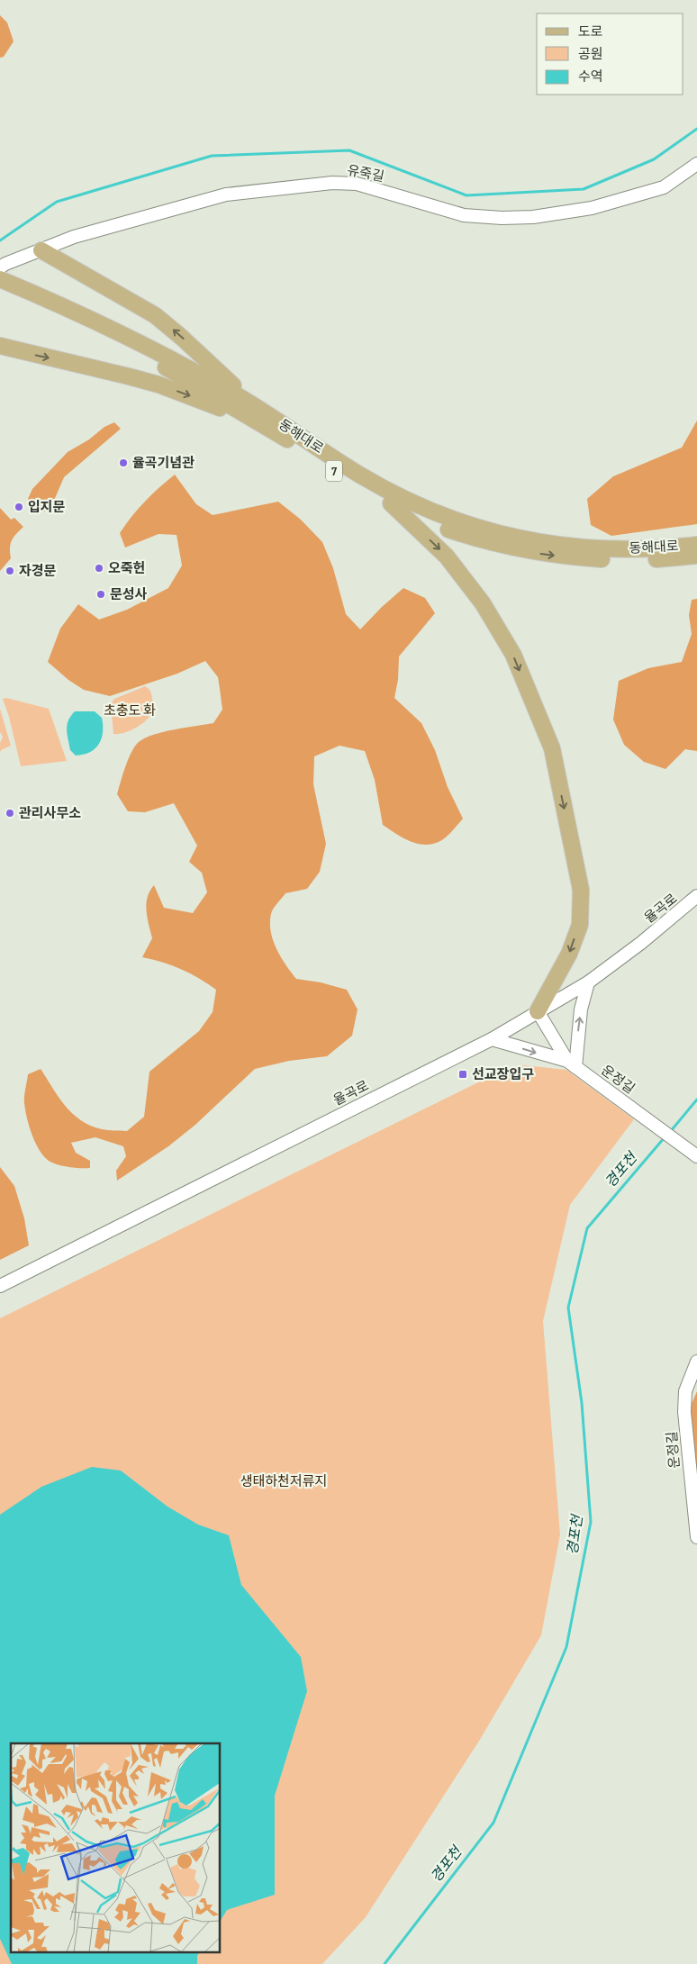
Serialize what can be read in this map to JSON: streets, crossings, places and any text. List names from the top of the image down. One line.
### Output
{"streets":{"main road":["동해대로","7"],"street":["유죽길","율곡로","운정길"]},"crossings":[["율곡로","운정길"]],"water":["경포천"],"parks":["초충도 화","생태하천저류지"],"places":{"other":["율곡기념관","입지문","오죽헌","자경문","문성사","관리사무소"],"transit":["선교장입구"]},"legend":["도로","공원","수역"]}
